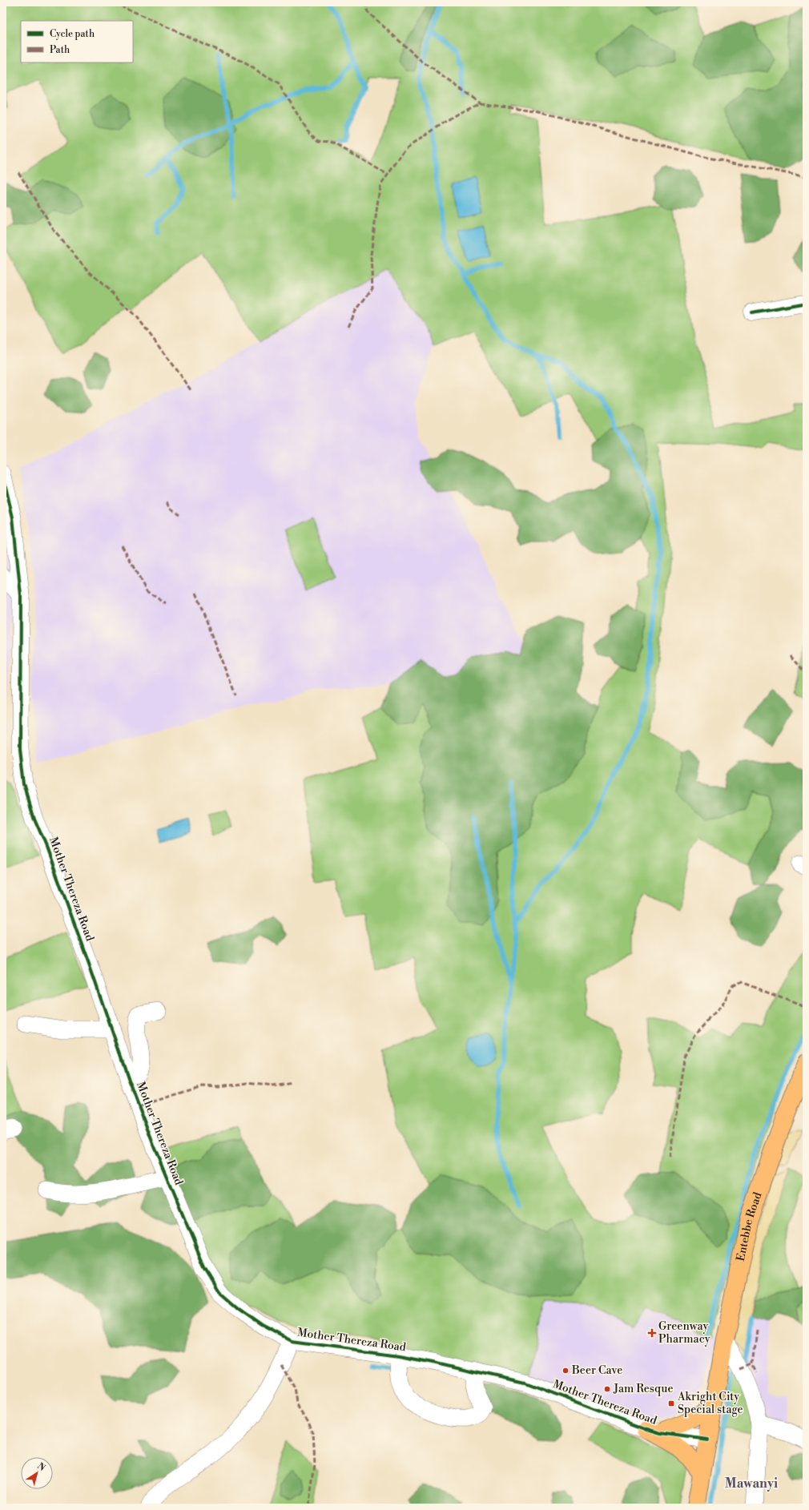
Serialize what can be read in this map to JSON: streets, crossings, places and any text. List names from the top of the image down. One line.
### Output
{"streets":{"main road":["Entebbe Road"],"street":["Mother Thereza Road"]},"crossings":[["Mother Thereza Road","Entebbe Road"]],"districts":["Mawanyi"],"places":{"health":["Greenway Pharmacy"],"other":["Beer Cave","Jam Resque"],"transit":["Akright City Special stage"]},"legend":["Cycle path","Path"],"north":"top right"}
